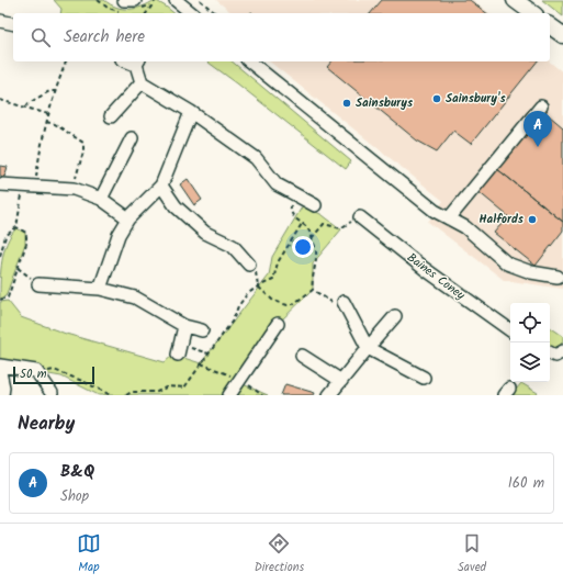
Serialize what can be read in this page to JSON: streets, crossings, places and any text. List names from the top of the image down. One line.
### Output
{"streets":{"street":["Baines Coney"]},"places":["Sainsbury's","Sainsburys","Halfords"],"scale_bar":"50 m","page":{"search":"Search here","pins":"A","scale":"50 m","heading":"Nearby","list":[{"mark":"A","name":"B&Q","note":"Shop","value":"160 m"}],"nav":["Map","Directions","Saved"]}}
